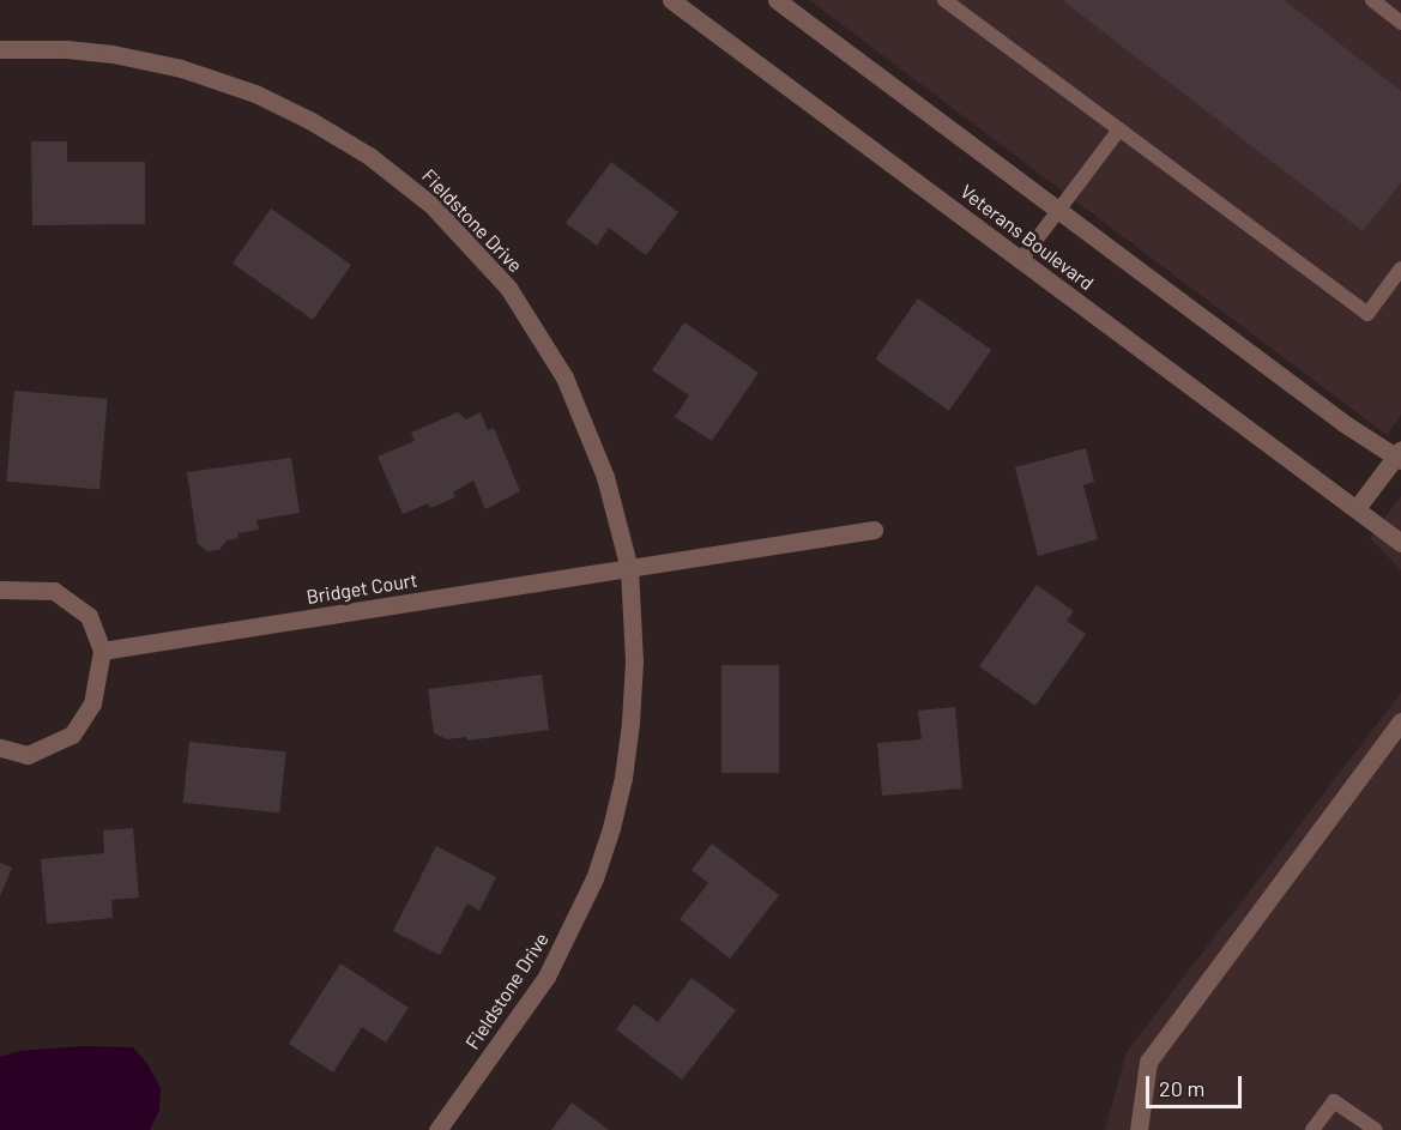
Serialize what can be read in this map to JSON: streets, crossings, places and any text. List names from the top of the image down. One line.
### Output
{"streets":{"street":["Fieldstone Drive","Veterans Boulevard","Bridget Court"]},"crossings":[["Fieldstone Drive","Bridget Court"]],"scale_bar":"20 m"}
